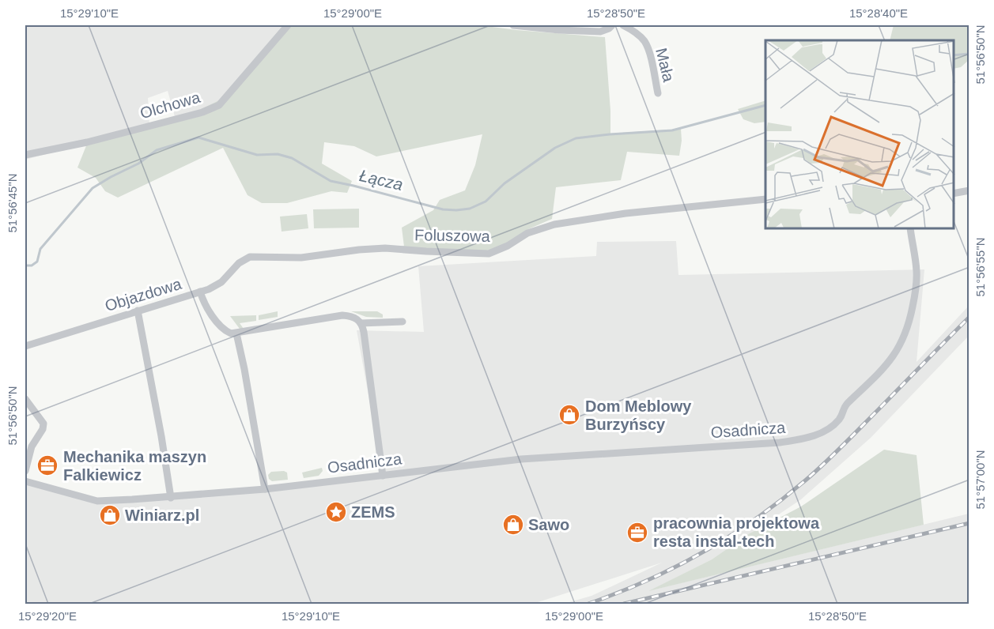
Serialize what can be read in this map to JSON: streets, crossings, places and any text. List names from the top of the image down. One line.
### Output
{"streets":{"street":["Mała","Olchowa","Foluszowa","Objazdowa","Osadnicza"]},"crossings":[["Foluszowa","Objazdowa"]],"water":["Łącza"],"places":{"shop":["Dom Meblowy Burzyńscy","Winiarz.pl","Sawo"],"office":["Mechanika maszyn Falkiewicz","pracownia projektowa resta instal-tech"],"place":["ZEMS"]},"coordinates":["15°29'10\"E","15°29'00\"E","15°28'50\"E","15°28'40\"E","51°56'50\"N","51°56'45\"N","51°56'55\"N","51°57'00\"N","15°29'20\"E"]}
